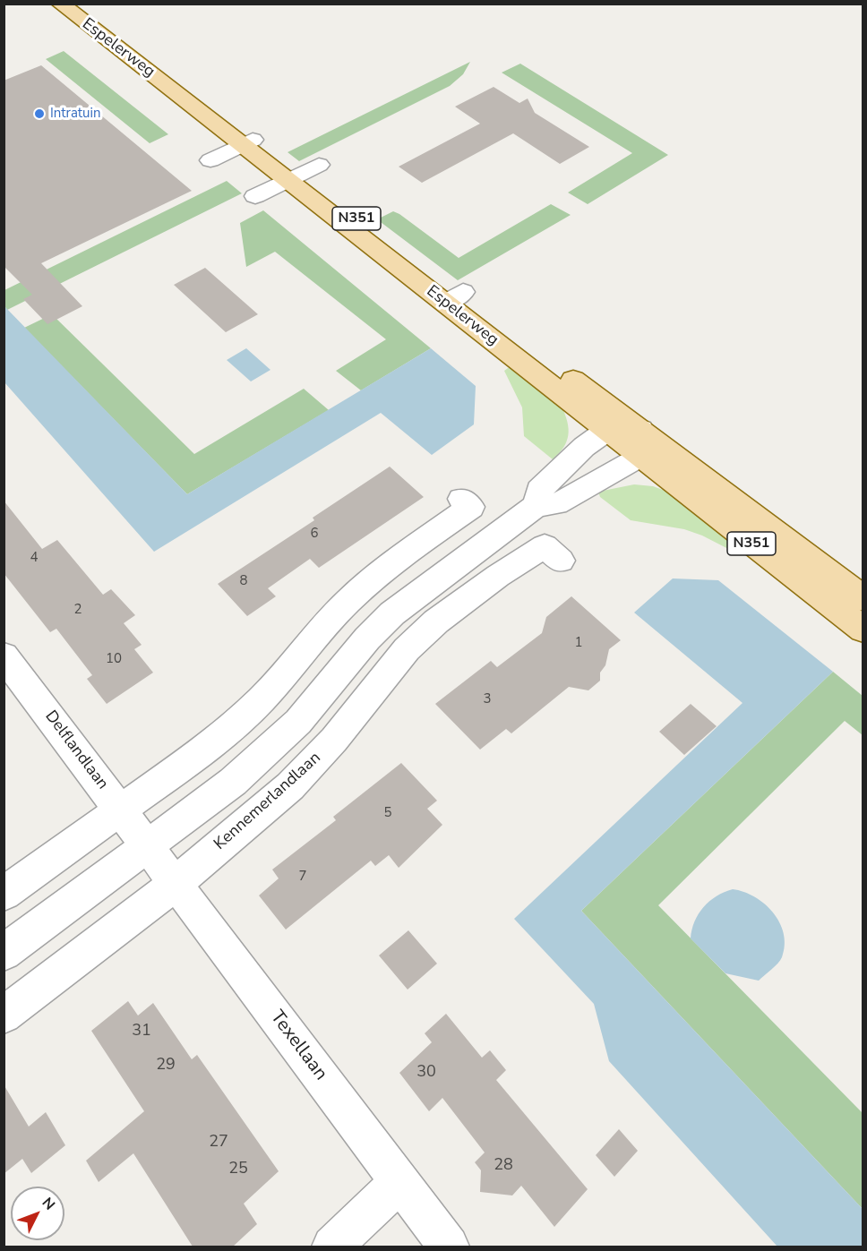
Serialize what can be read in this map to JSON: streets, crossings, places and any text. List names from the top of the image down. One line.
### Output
{"streets":{"main road":["Espelerweg","N351"],"street":["Delflandlaan","Kennemerlandlaan","Texellaan"]},"crossings":[["Delflandlaan","Texellaan"],["Kennemerlandlaan","Texellaan"]],"places":["Intratuin"],"house_numbers":["6","4","8","2","1","10","3","5","7","31","29","30","27","28","25"],"north":"top right"}
